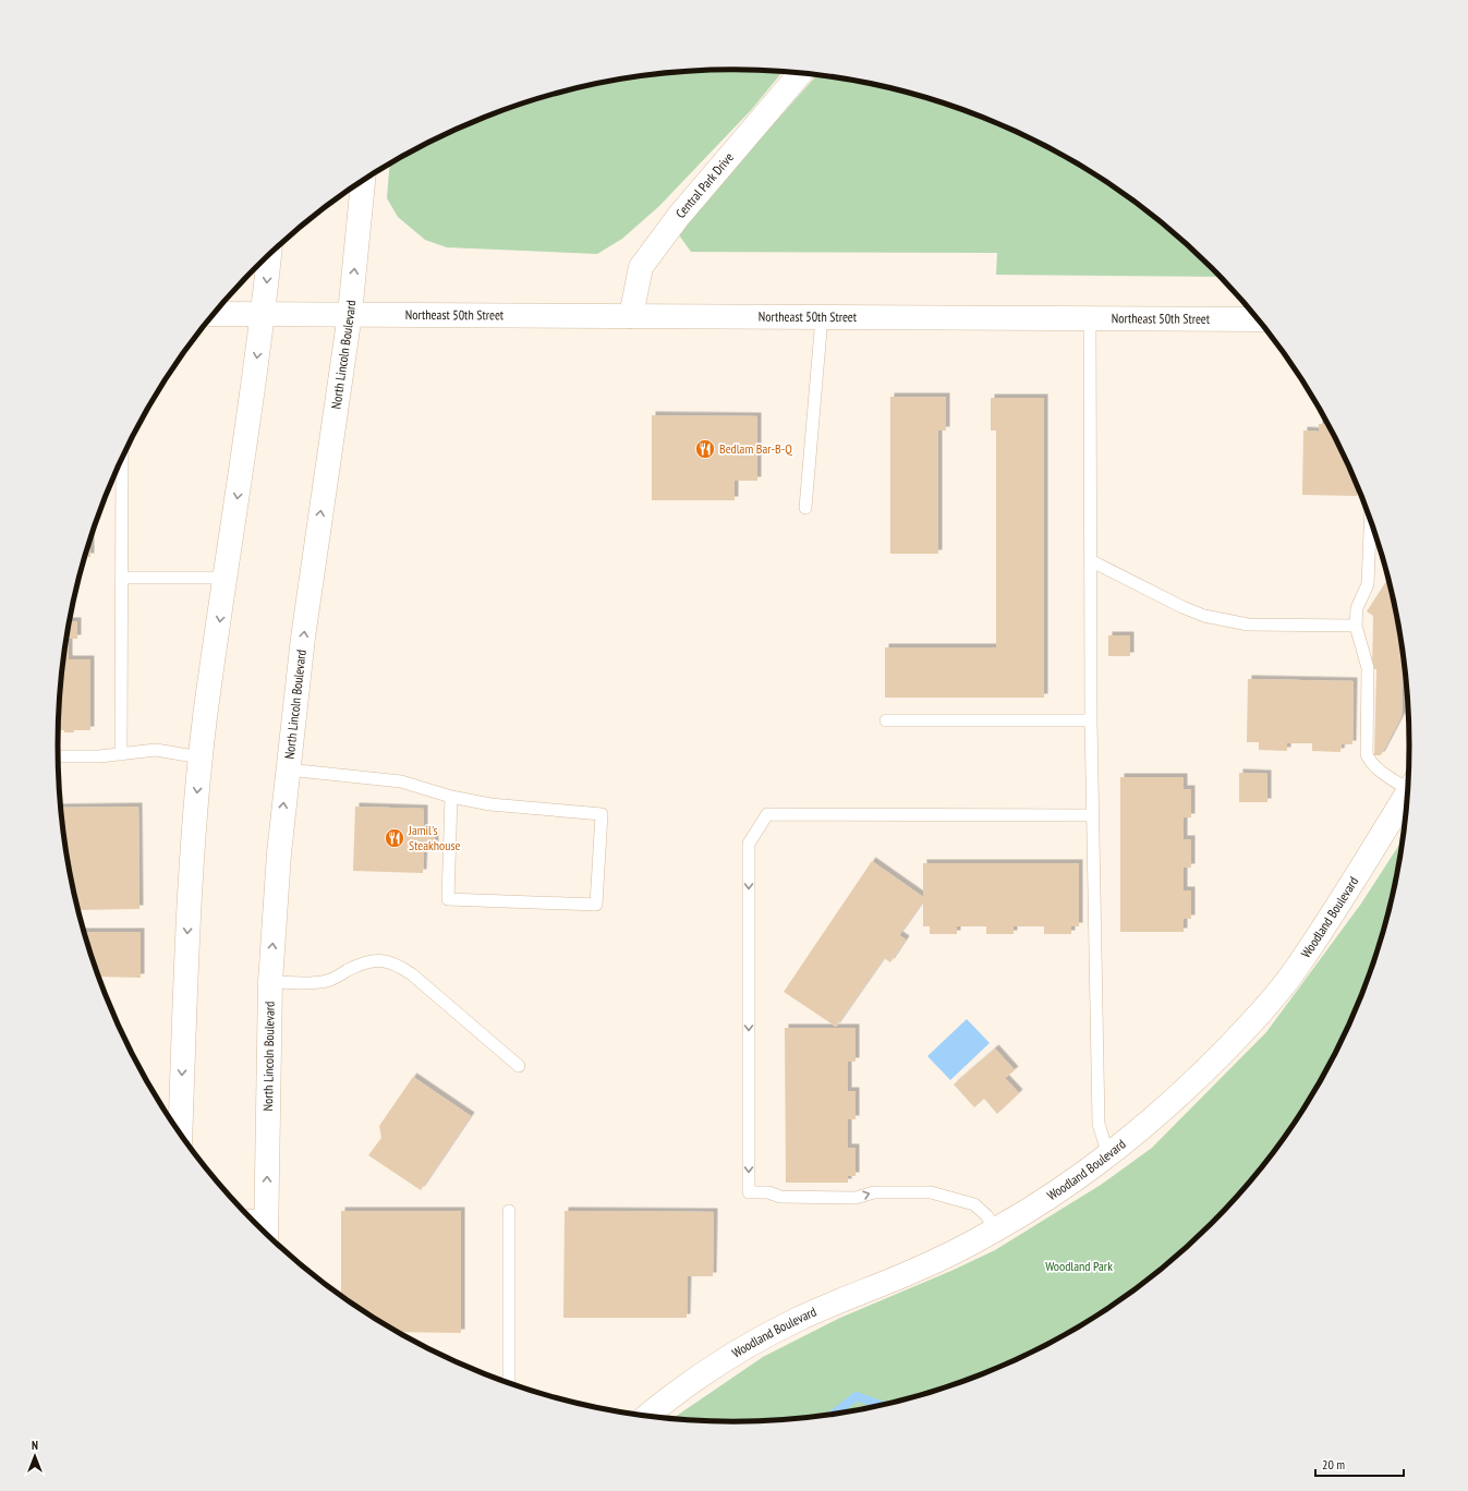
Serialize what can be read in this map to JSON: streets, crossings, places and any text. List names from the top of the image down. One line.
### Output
{"streets":{"main road":["Central Park Drive","Northeast 50th Street","North Lincoln Boulevard","Woodland Boulevard"]},"crossings":[["Central Park Drive","Northeast 50th Street"],["Northeast 50th Street","North Lincoln Boulevard"]],"parks":["Woodland Park"],"places":{"restaurant":["Bedlam Bar-B-Q","Jamil's Steakhouse"]},"scale_bar":"20 m","north":"top"}
